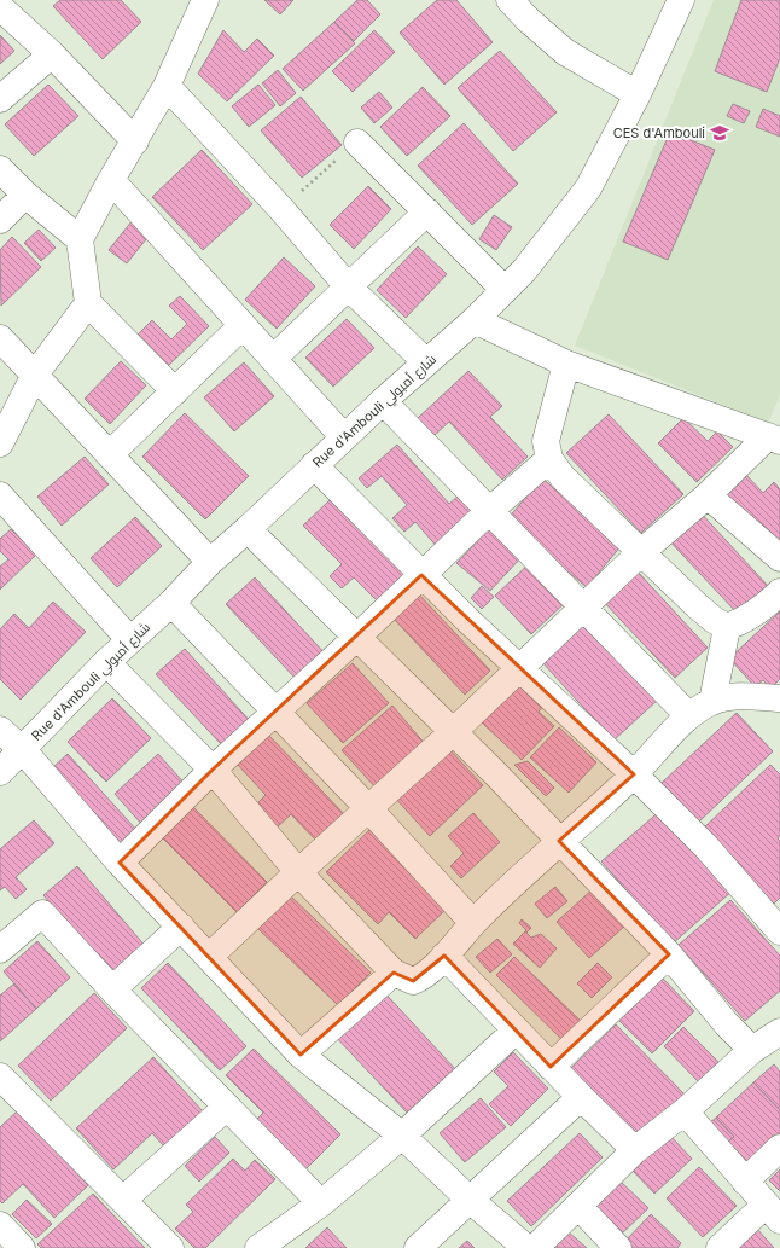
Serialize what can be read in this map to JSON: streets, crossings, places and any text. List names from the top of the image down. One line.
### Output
{"streets":{"street":["Rue d'Ambouli شارع أمبولي"]},"places":{"school or university":["CES d'Ambouli"]}}
